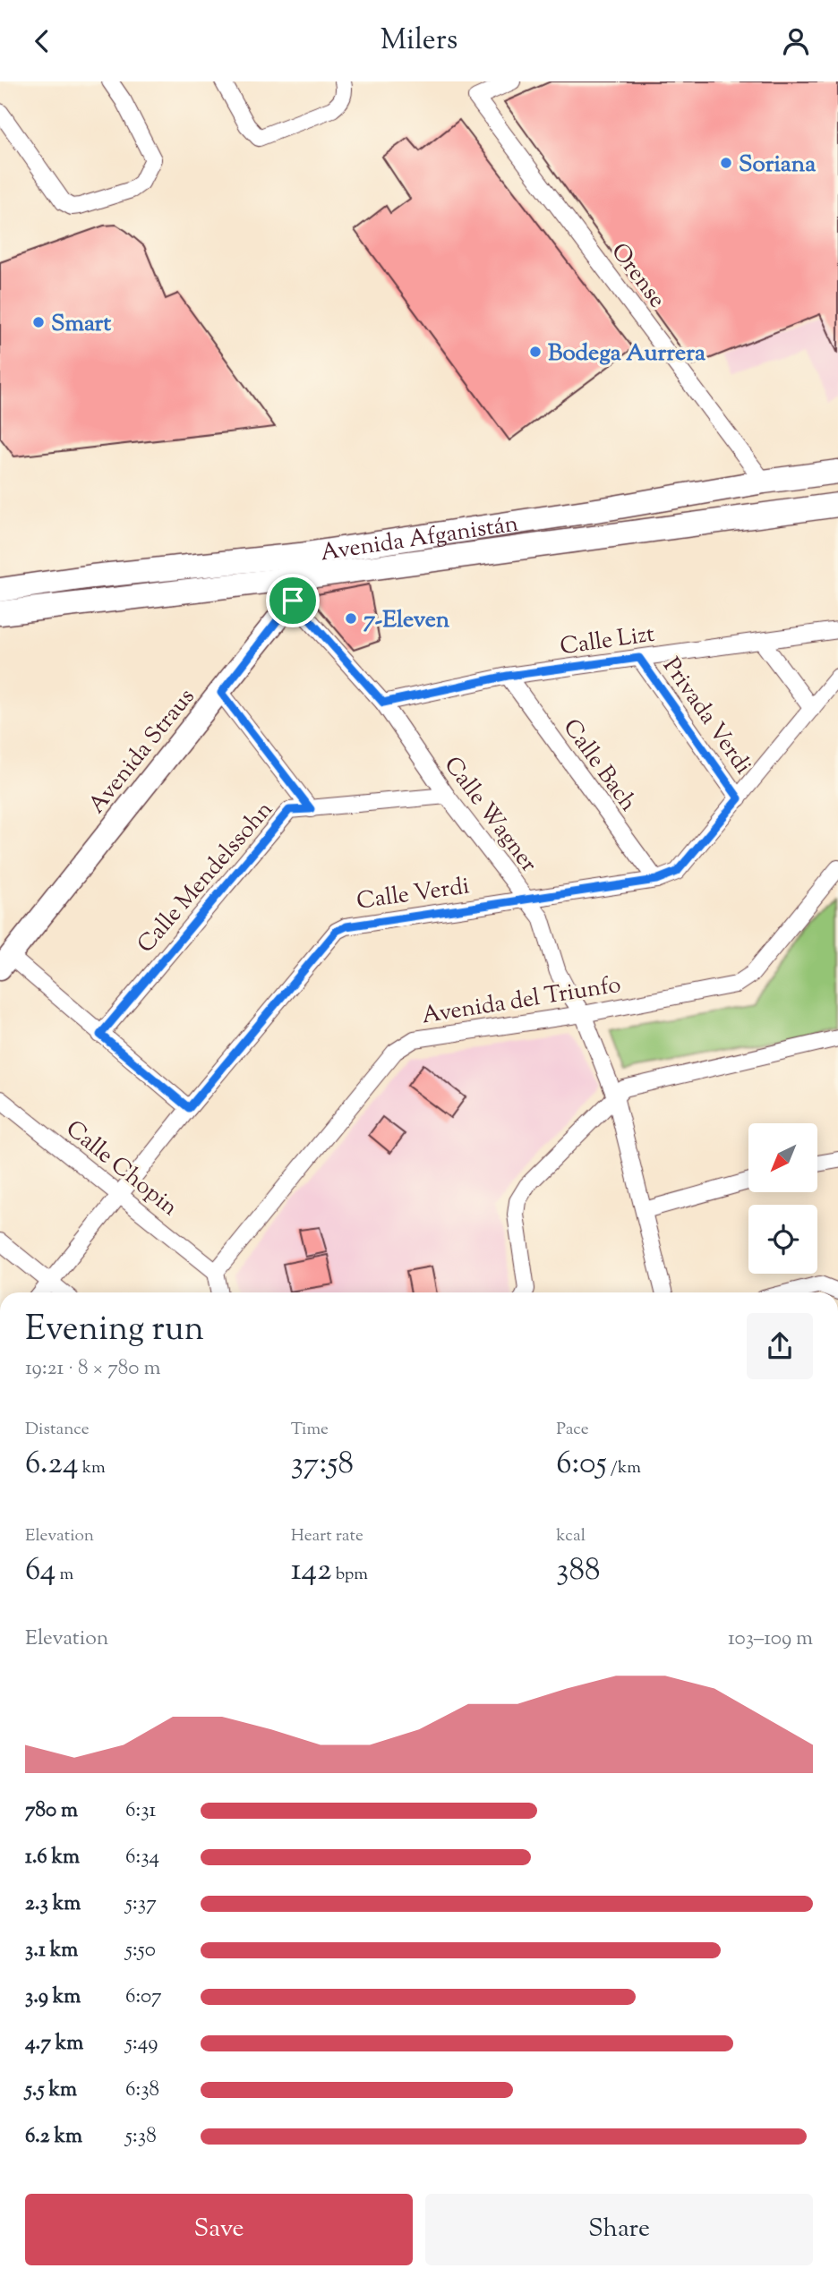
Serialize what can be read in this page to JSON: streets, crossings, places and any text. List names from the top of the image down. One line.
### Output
{"streets":{"main road":["Avenida Afganistán"],"street":["Orense","Calle Lizt","Privada Verdi","Avenida Straus","Calle Bach","Calle Wagner","Calle Mendelssohn","Calle Verdi","Avenida del Triunfo","Calle Chopin"]},"crossings":[["Orense","Avenida Afganistán"],["Avenida Afganistán","Avenida Straus"],["Calle Lizt","Privada Verdi"],["Calle Lizt","Calle Bach"],["Calle Lizt","Calle Wagner"],["Privada Verdi","Calle Verdi"],["Avenida Straus","Calle Wagner"],["Calle Bach","Calle Verdi"],["Calle Wagner","Calle Mendelssohn"],["Calle Wagner","Calle Verdi"],["Calle Wagner","Avenida del Triunfo"],["Calle Verdi","Calle Chopin"],["Avenida del Triunfo","Calle Chopin"]],"places":["Soriana","Smart","Bodega Aurrera","7-Eleven"],"north":"bottom left","page":{"header":"Milers","heading":["Evening run","19:21 · 8 × 780 m"],"stats":[["Distance","6.24 km"],["Time","37:58"],["Pace","6:05 /km"],["Elevation","64 m"],["Heart rate","142 bpm"],["kcal","388"]],"chart":["Elevation","103–109 m"],"list":[{"name":"780 m","note":"6:31"},{"name":"1.6 km","note":"6:34"},{"name":"2.3 km","note":"5:37"},{"name":"3.1 km","note":"5:50"},{"name":"3.9 km","note":"6:07"},{"name":"4.7 km","note":"5:49"},{"name":"5.5 km","note":"6:38"},{"name":"6.2 km","note":"5:38"}],"buttons":["Save","Share"]}}
